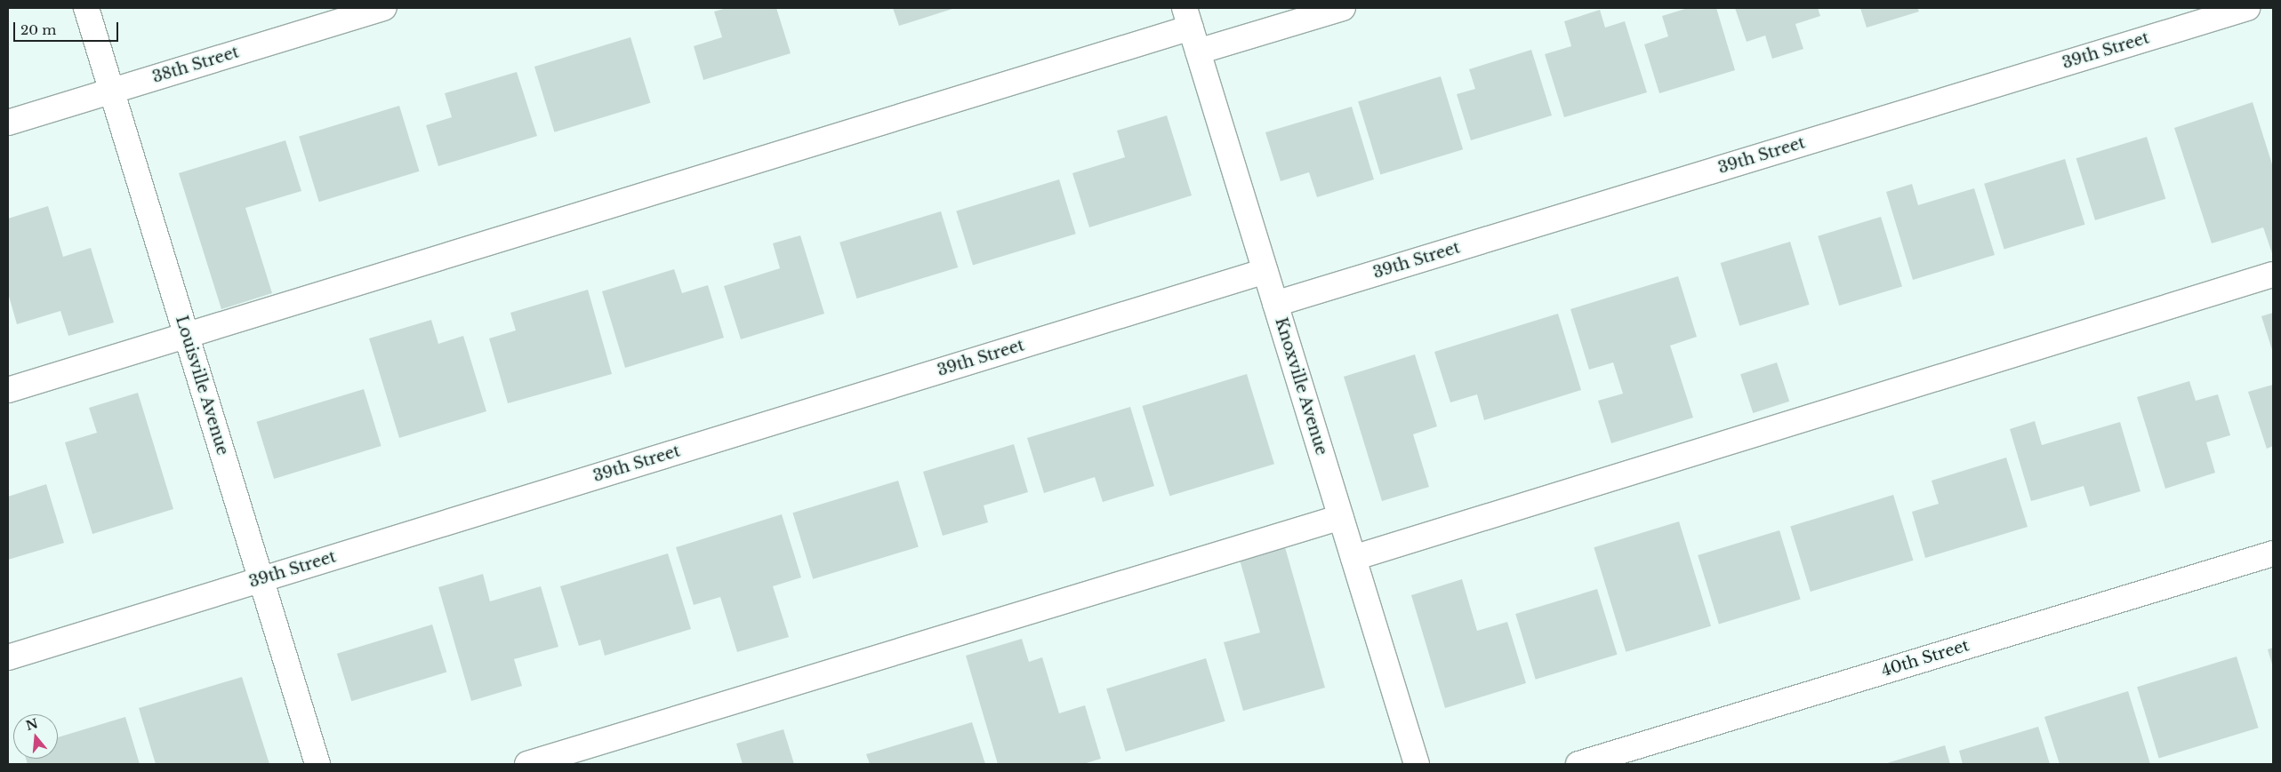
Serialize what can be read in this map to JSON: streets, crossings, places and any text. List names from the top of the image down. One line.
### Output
{"streets":{"street":["39th Street","38th Street","Louisville Avenue","Knoxville Avenue","40th Street"]},"crossings":[["39th Street","Louisville Avenue"],["39th Street","Knoxville Avenue"],["38th Street","Louisville Avenue"]],"scale_bar":"20 m","north":"top"}
